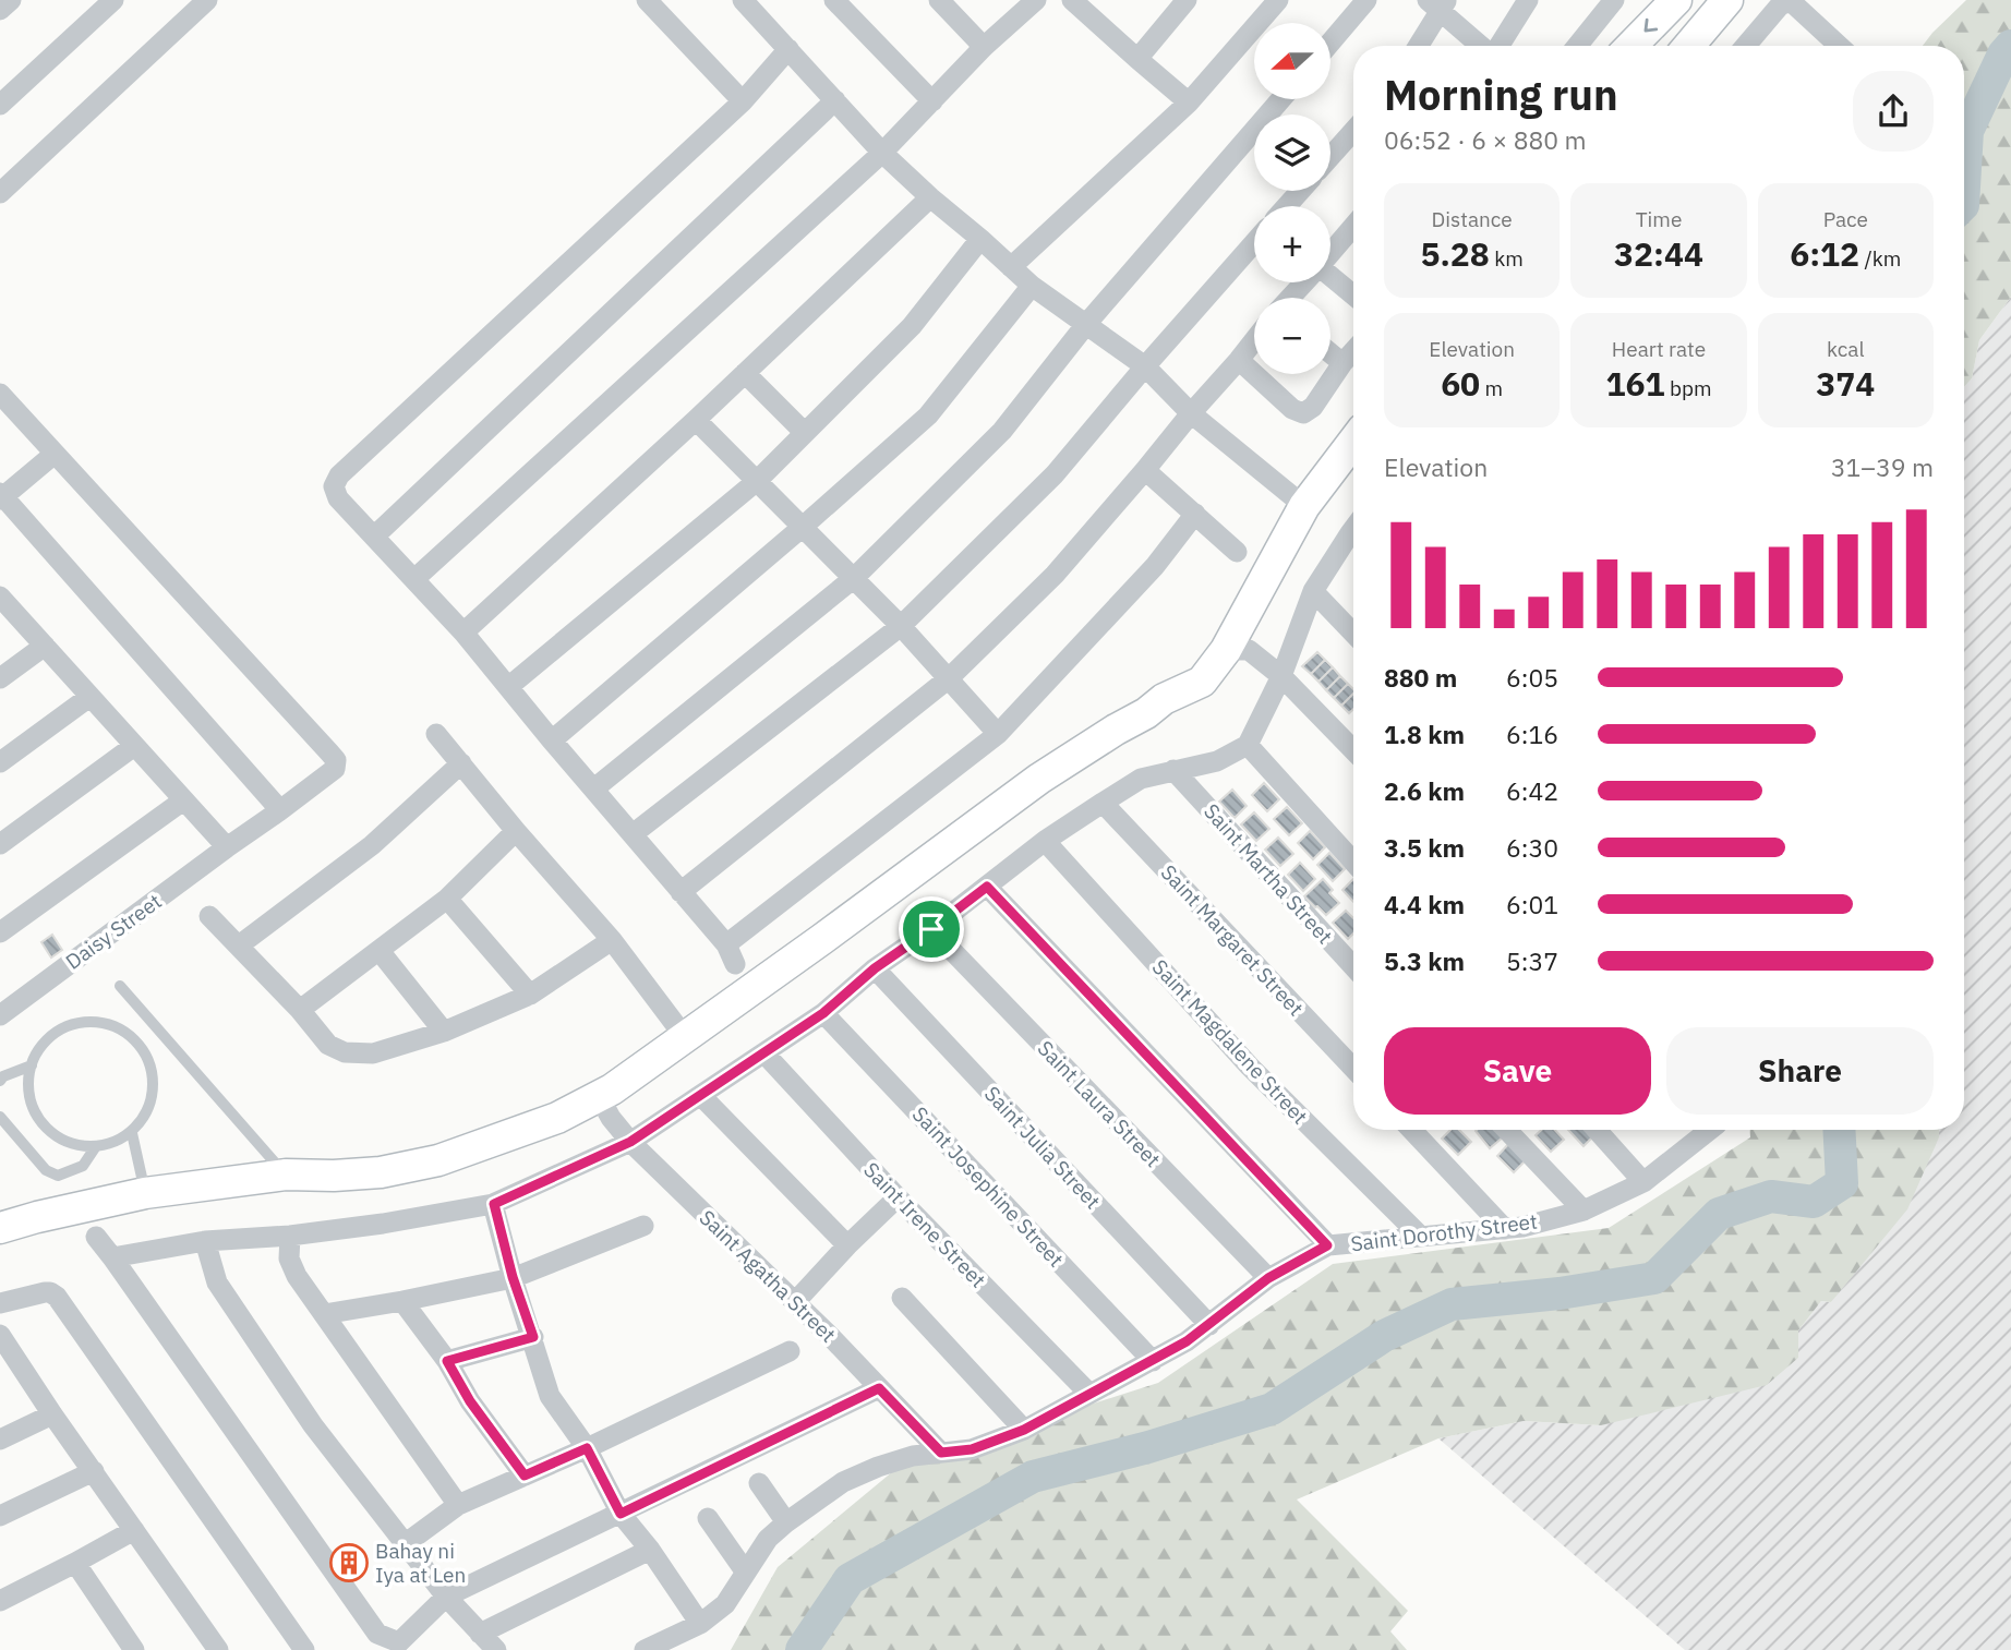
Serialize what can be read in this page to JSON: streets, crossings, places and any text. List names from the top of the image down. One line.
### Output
{"streets":{"street":["Saint Martha Street","Daisy Street","Saint Margaret Street","Saint Magdalene Street","Saint Laura Street","Saint Julia Street","Saint Josephine Street","Saint Irene Street","Saint Dorothy Street","Saint Agatha Street"]},"crossings":[["Saint Magdalene Street","Saint Dorothy Street"],["Saint Laura Street","Saint Dorothy Street"],["Saint Julia Street","Saint Dorothy Street"],["Saint Josephine Street","Saint Dorothy Street"],["Saint Irene Street","Saint Dorothy Street"],["Saint Dorothy Street","Saint Agatha Street"]],"places":{"building":["Bahay ni Iya at Len"]},"north":"left","page":{"map_buttons":["+","−"],"heading":["Morning run","06:52 · 6 × 880 m"],"stats":[["Distance","5.28 km"],["Time","32:44"],["Pace","6:12 /km"],["Elevation","60 m"],["Heart rate","161 bpm"],["kcal","374"]],"chart":["Elevation","31–39 m"],"list":[{"name":"880 m","note":"6:05"},{"name":"1.8 km","note":"6:16"},{"name":"2.6 km","note":"6:42"},{"name":"3.5 km","note":"6:30"},{"name":"4.4 km","note":"6:01"},{"name":"5.3 km","note":"5:37"}],"buttons":["Save","Share"]}}
